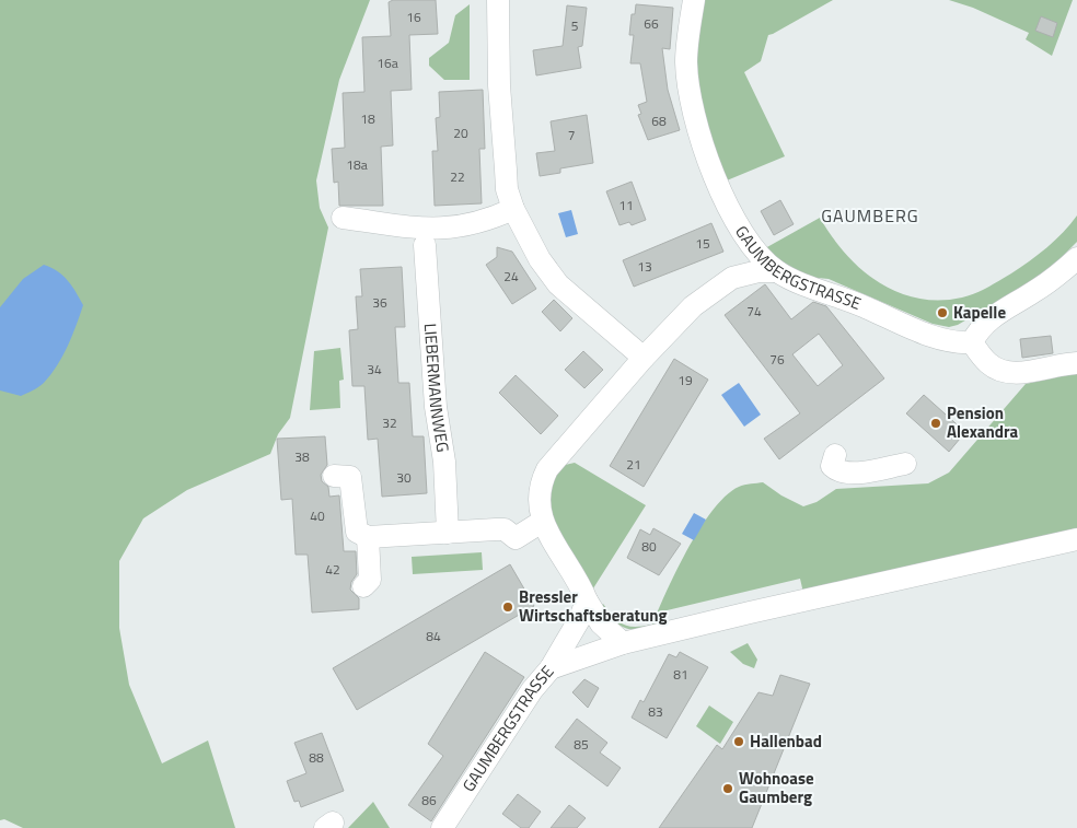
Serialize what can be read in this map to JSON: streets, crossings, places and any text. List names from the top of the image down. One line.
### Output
{"streets":{"street":["GAUMBERGSTRASSE","LIEBERMANNWEG"]},"districts":["GAUMBERG"],"places":["Kapelle","Pension Alexandra","Bressler Wirtschaftsberatung","Hallenbad","Wohnoase Gaumberg"],"house_numbers":["16","66","5","16a","18","68","20","7","18a","22","11","15","13","24","36","74","76","34","19","32","38","21","30","40","80","42","84","81","83","85","88","86"]}
